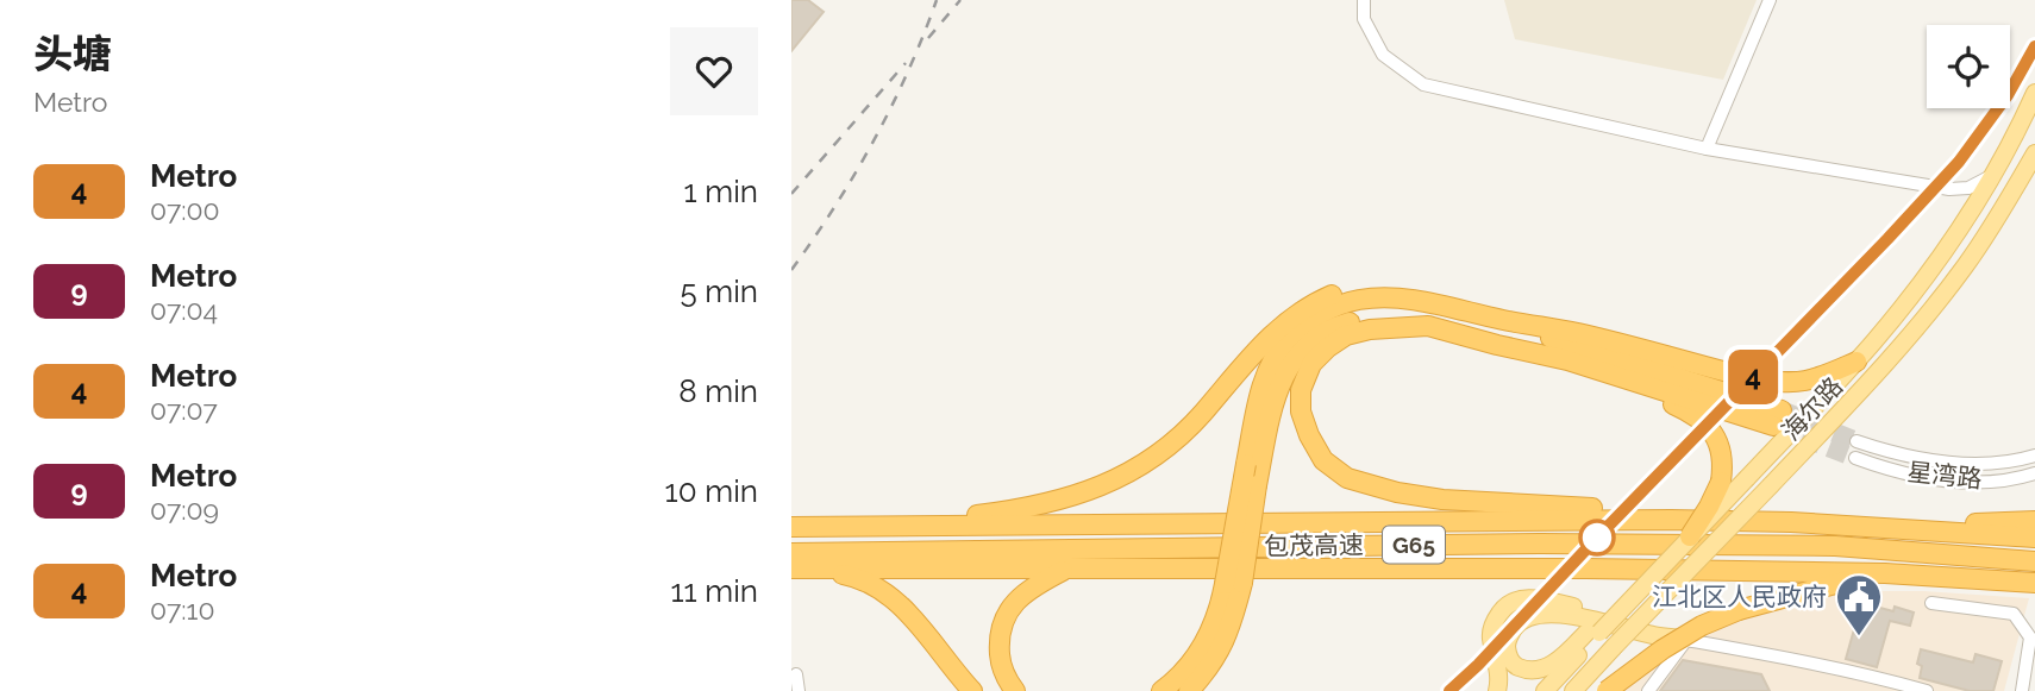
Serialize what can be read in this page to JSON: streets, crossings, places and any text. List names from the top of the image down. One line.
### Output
{"streets":{"highway":["G65","包茂高速"],"main road":["海尔路"],"street":["星湾路"]},"places":{"public building":["江北区人民政府"]},"lines":["metro line 4"],"page":{"heading":["头塘","Metro"],"on_map":"4","list":[{"mark":"4","name":"Metro","note":"07:00","value":"1 min"},{"mark":"9","name":"Metro","note":"07:04","value":"5 min"},{"mark":"4","name":"Metro","note":"07:07","value":"8 min"},{"mark":"9","name":"Metro","note":"07:09","value":"10 min"},{"mark":"4","name":"Metro","note":"07:10","value":"11 min"}]}}
